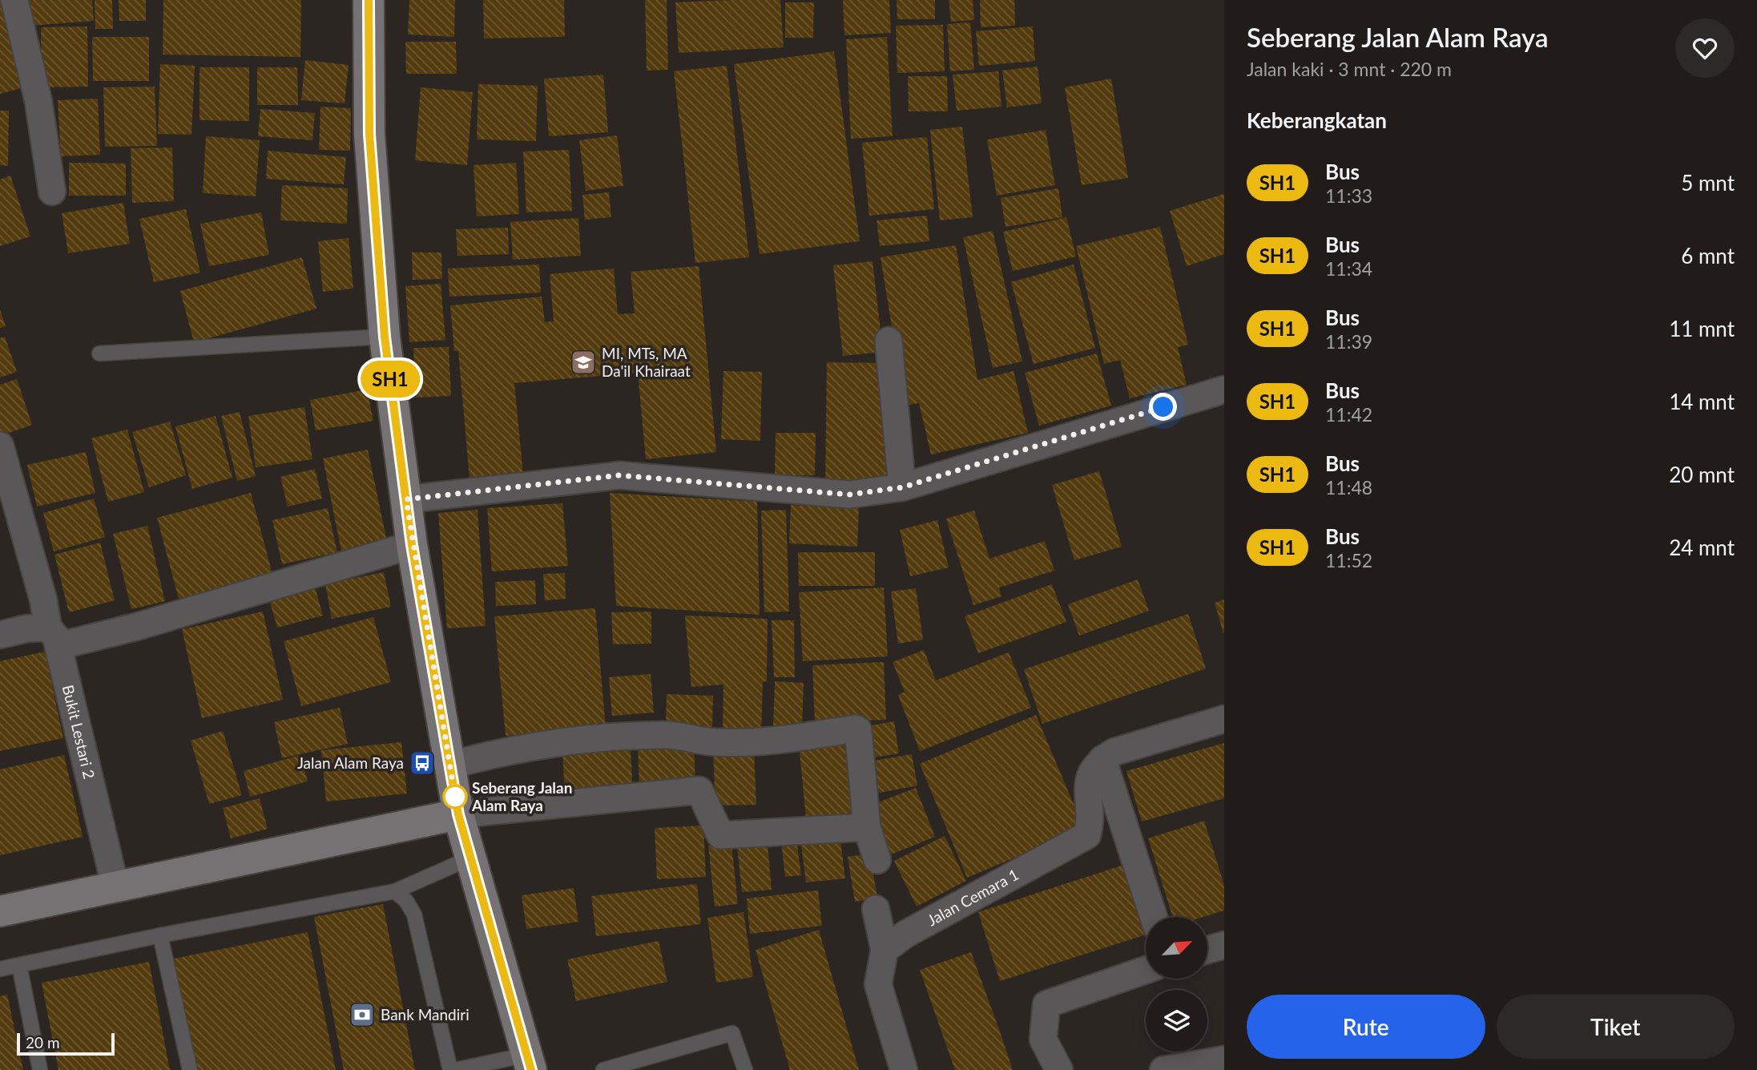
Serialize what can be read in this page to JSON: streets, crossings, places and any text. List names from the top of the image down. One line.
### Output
{"streets":{"street":["Bukit Lestari 2","Jalan Cemara 1"]},"places":{"school or university":["MI, MTs, MA Da'il Khairaat"],"bus stop":["Jalan Alam Raya"],"other":["Seberang Jalan Alam Raya"],"bank":["Bank Mandiri"]},"lines":["bus line SH1"],"scale_bar":"20 m","north":"top right","page":{"on_map":"SH1","heading":[["Seberang Jalan Alam Raya","Jalan kaki · 3 mnt · 220 m"],"Keberangkatan"],"list":[{"mark":"SH1","name":"Bus","note":"11:33","value":"5 mnt"},{"mark":"SH1","name":"Bus","note":"11:34","value":"6 mnt"},{"mark":"SH1","name":"Bus","note":"11:39","value":"11 mnt"},{"mark":"SH1","name":"Bus","note":"11:42","value":"14 mnt"},{"mark":"SH1","name":"Bus","note":"11:48","value":"20 mnt"},{"mark":"SH1","name":"Bus","note":"11:52","value":"24 mnt"}],"buttons":["Rute","Tiket"],"scale":"20 m"}}
